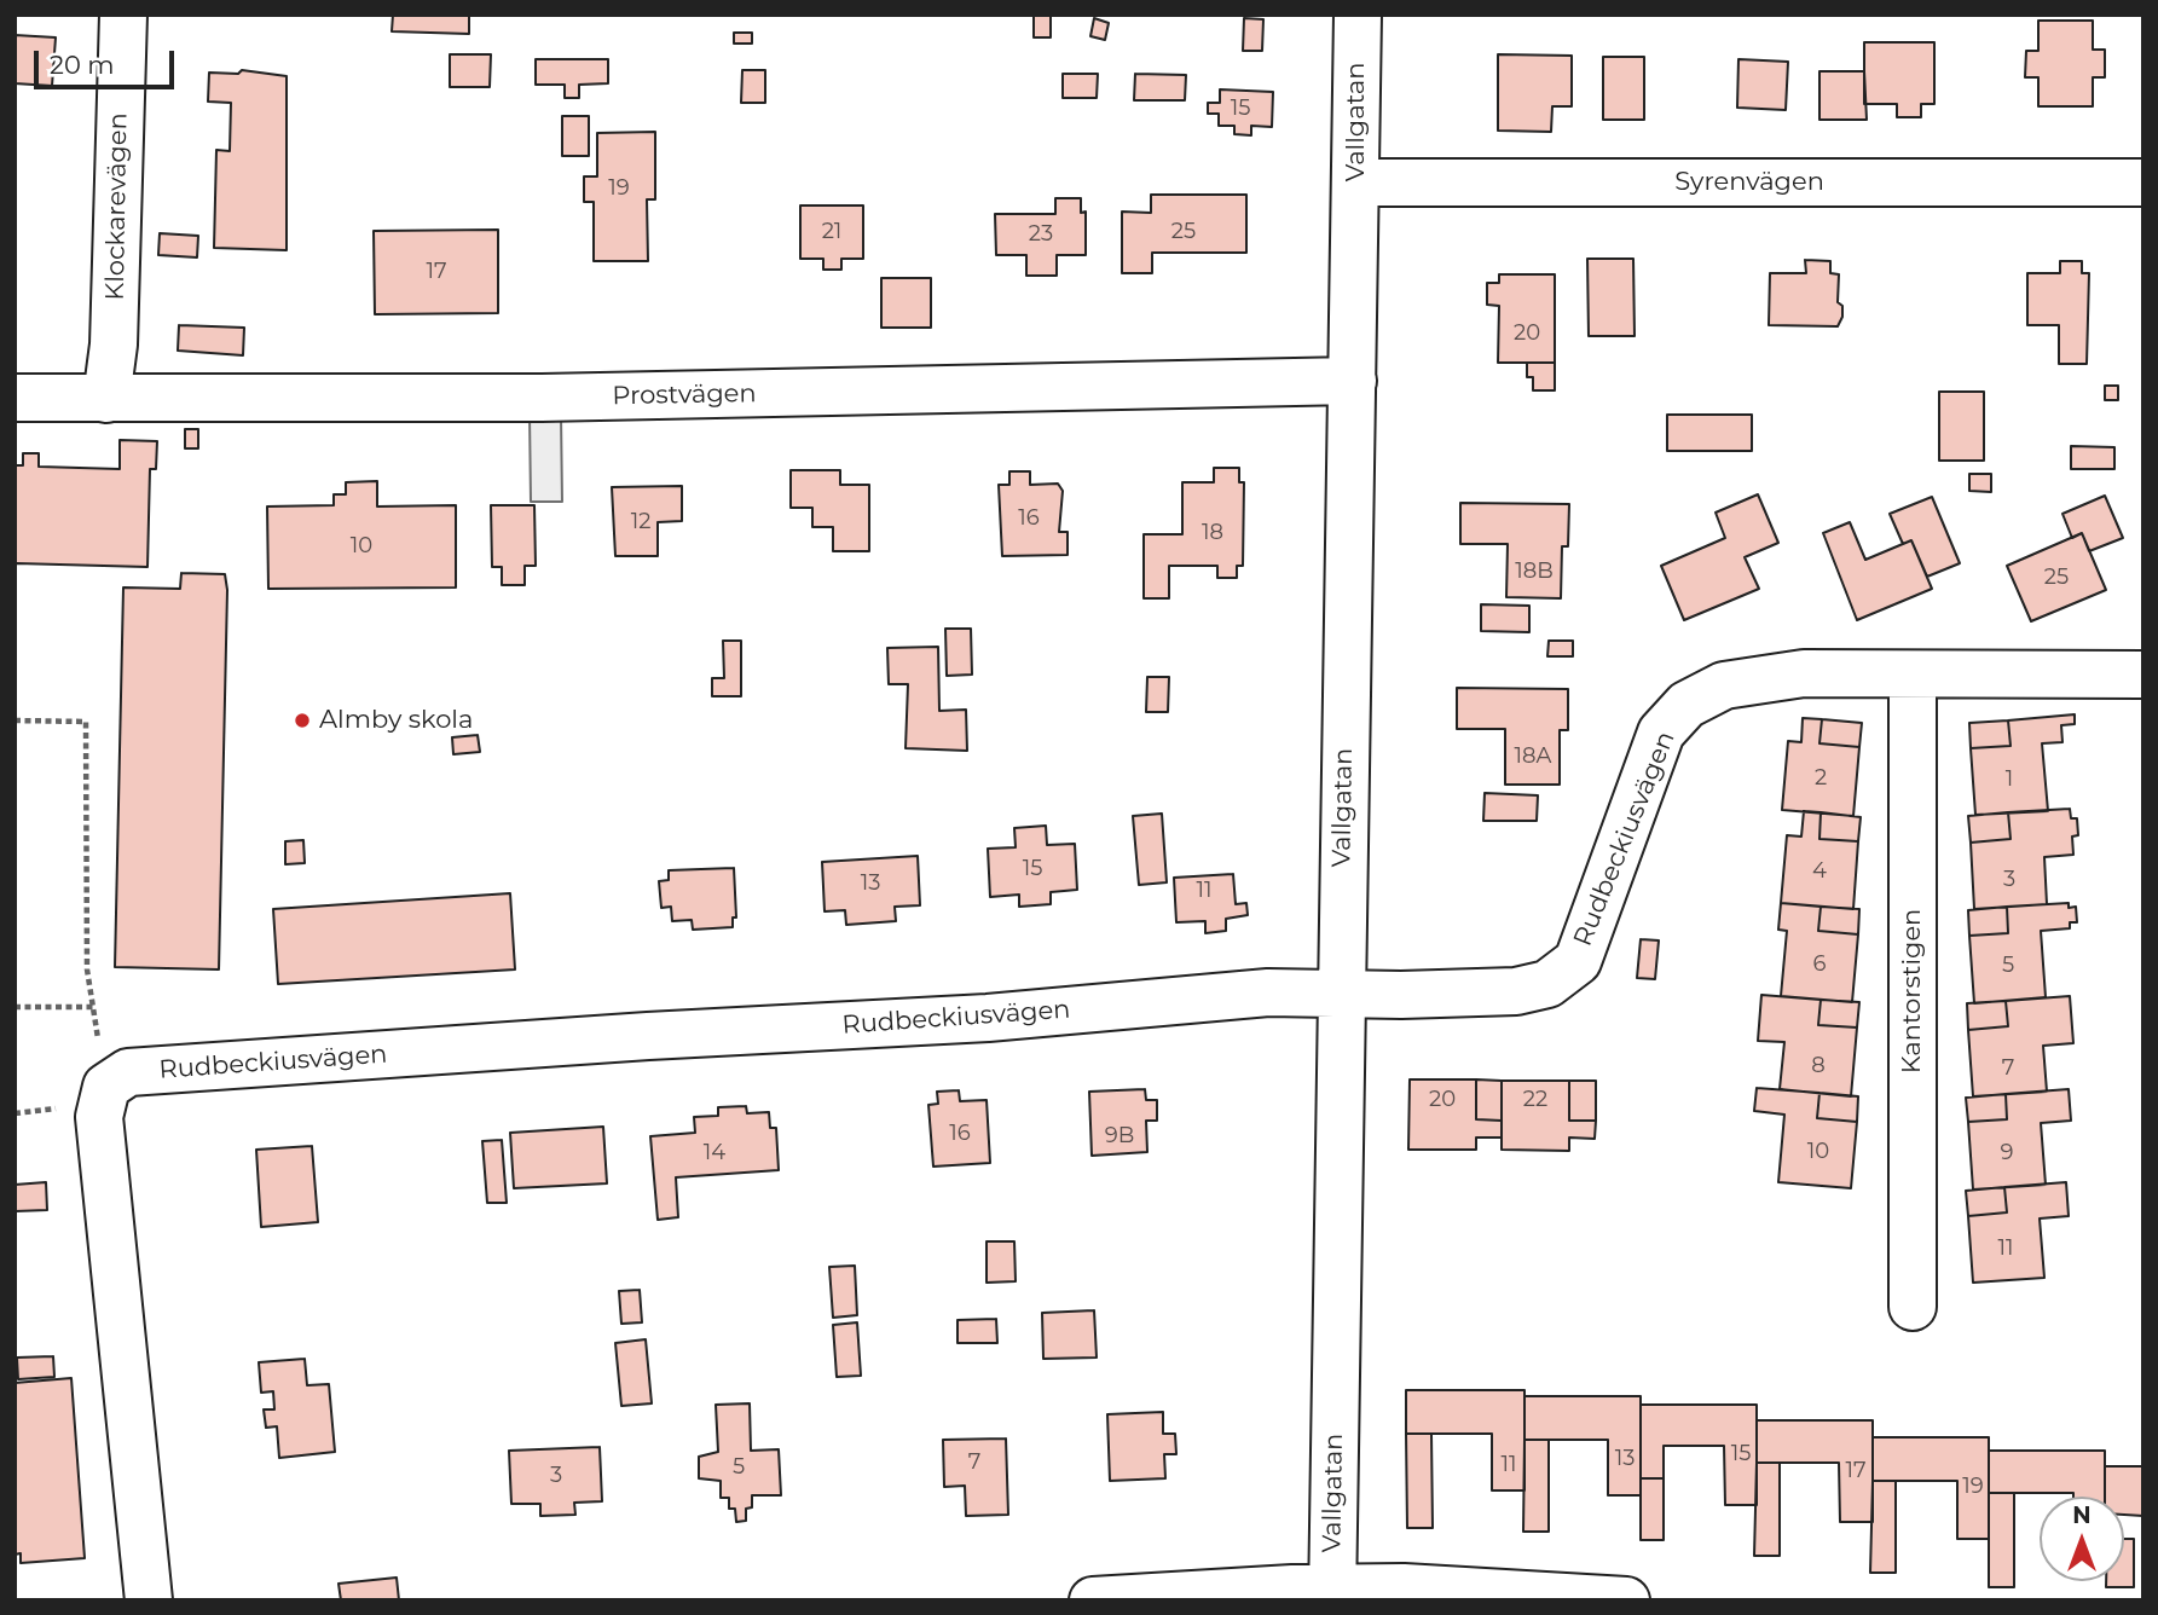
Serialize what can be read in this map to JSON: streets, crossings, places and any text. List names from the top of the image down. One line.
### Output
{"streets":{"street":["Vallgatan","Syrenvägen","Klockarevägen","Prostvägen","Rudbeckiusvägen","Kantorstigen"]},"crossings":[["Vallgatan","Syrenvägen"],["Vallgatan","Prostvägen"],["Vallgatan","Rudbeckiusvägen"],["Klockarevägen","Prostvägen"],["Rudbeckiusvägen","Kantorstigen"]],"places":["Almby skola"],"house_numbers":["15","19","21","25","23","17","20","16","12","18","10","18B","25","18A","2","1","15","4","3","13","11","6","5","8","7","20","22","16","9B","10","14","9","11","15","13","7","11","5","17","3","19"],"scale_bar":"20 m","north":"top"}
